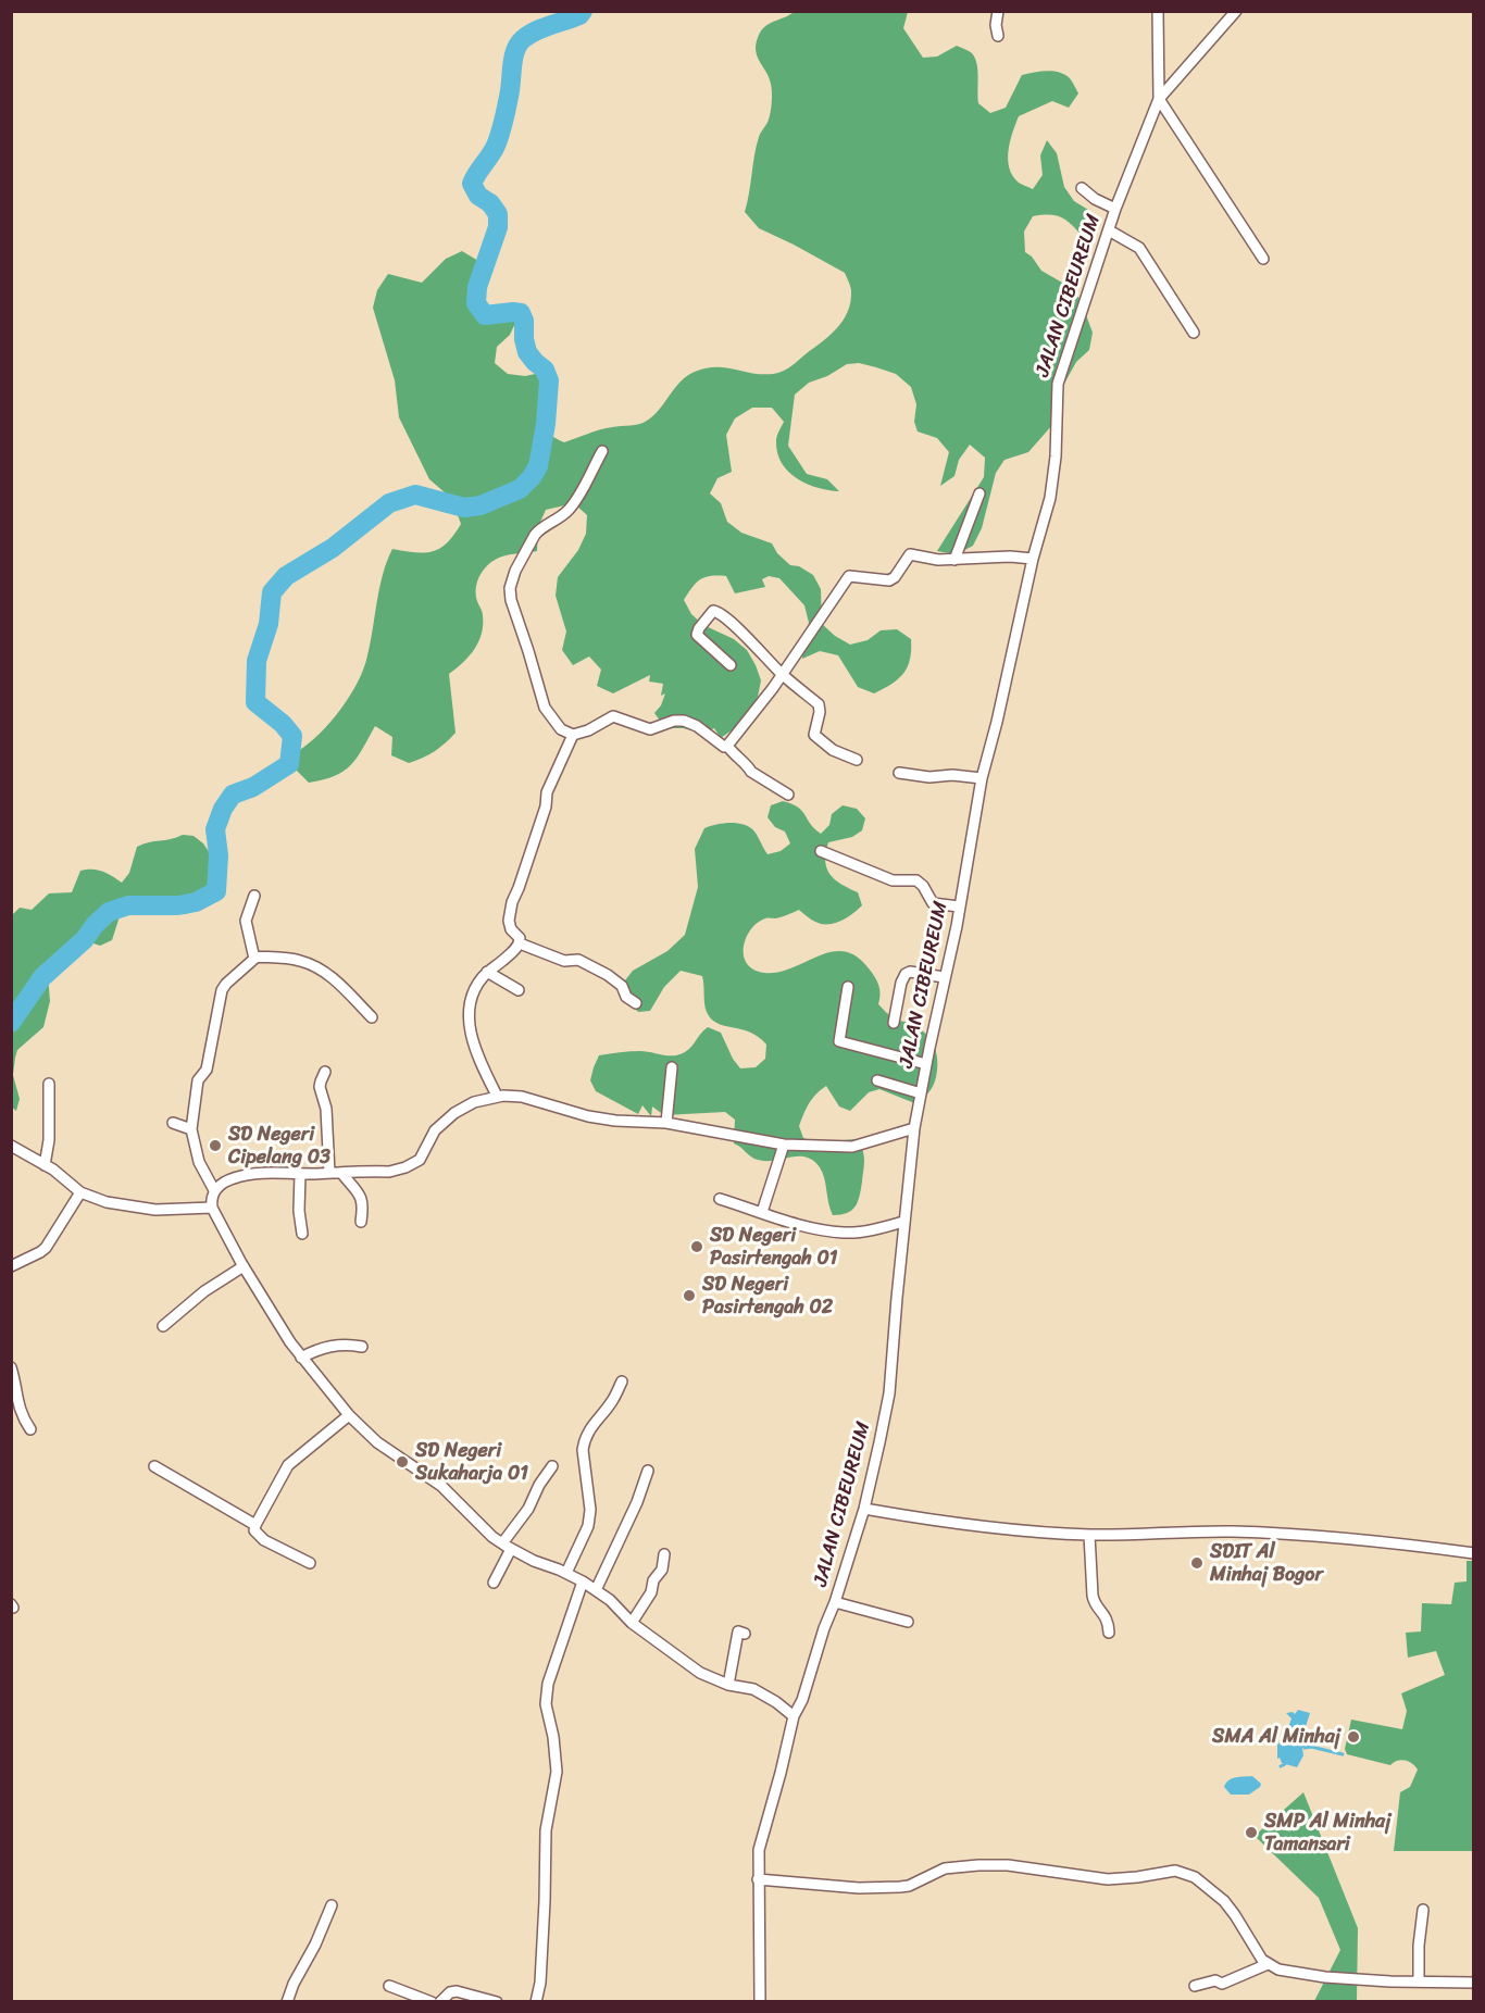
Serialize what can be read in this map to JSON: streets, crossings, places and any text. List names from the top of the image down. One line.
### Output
{"streets":{"street":["JALAN CIBEUREUM"]},"places":["SD Negeri Cipelang 03","SD Negeri Pasirtengah 01","SD Negeri Pasirtengah 02","SD Negeri Sukaharja 01","SDIT Al Minhaj Bogor","SMA Al Minhaj","SMP Al Minhaj Tamansari"]}
